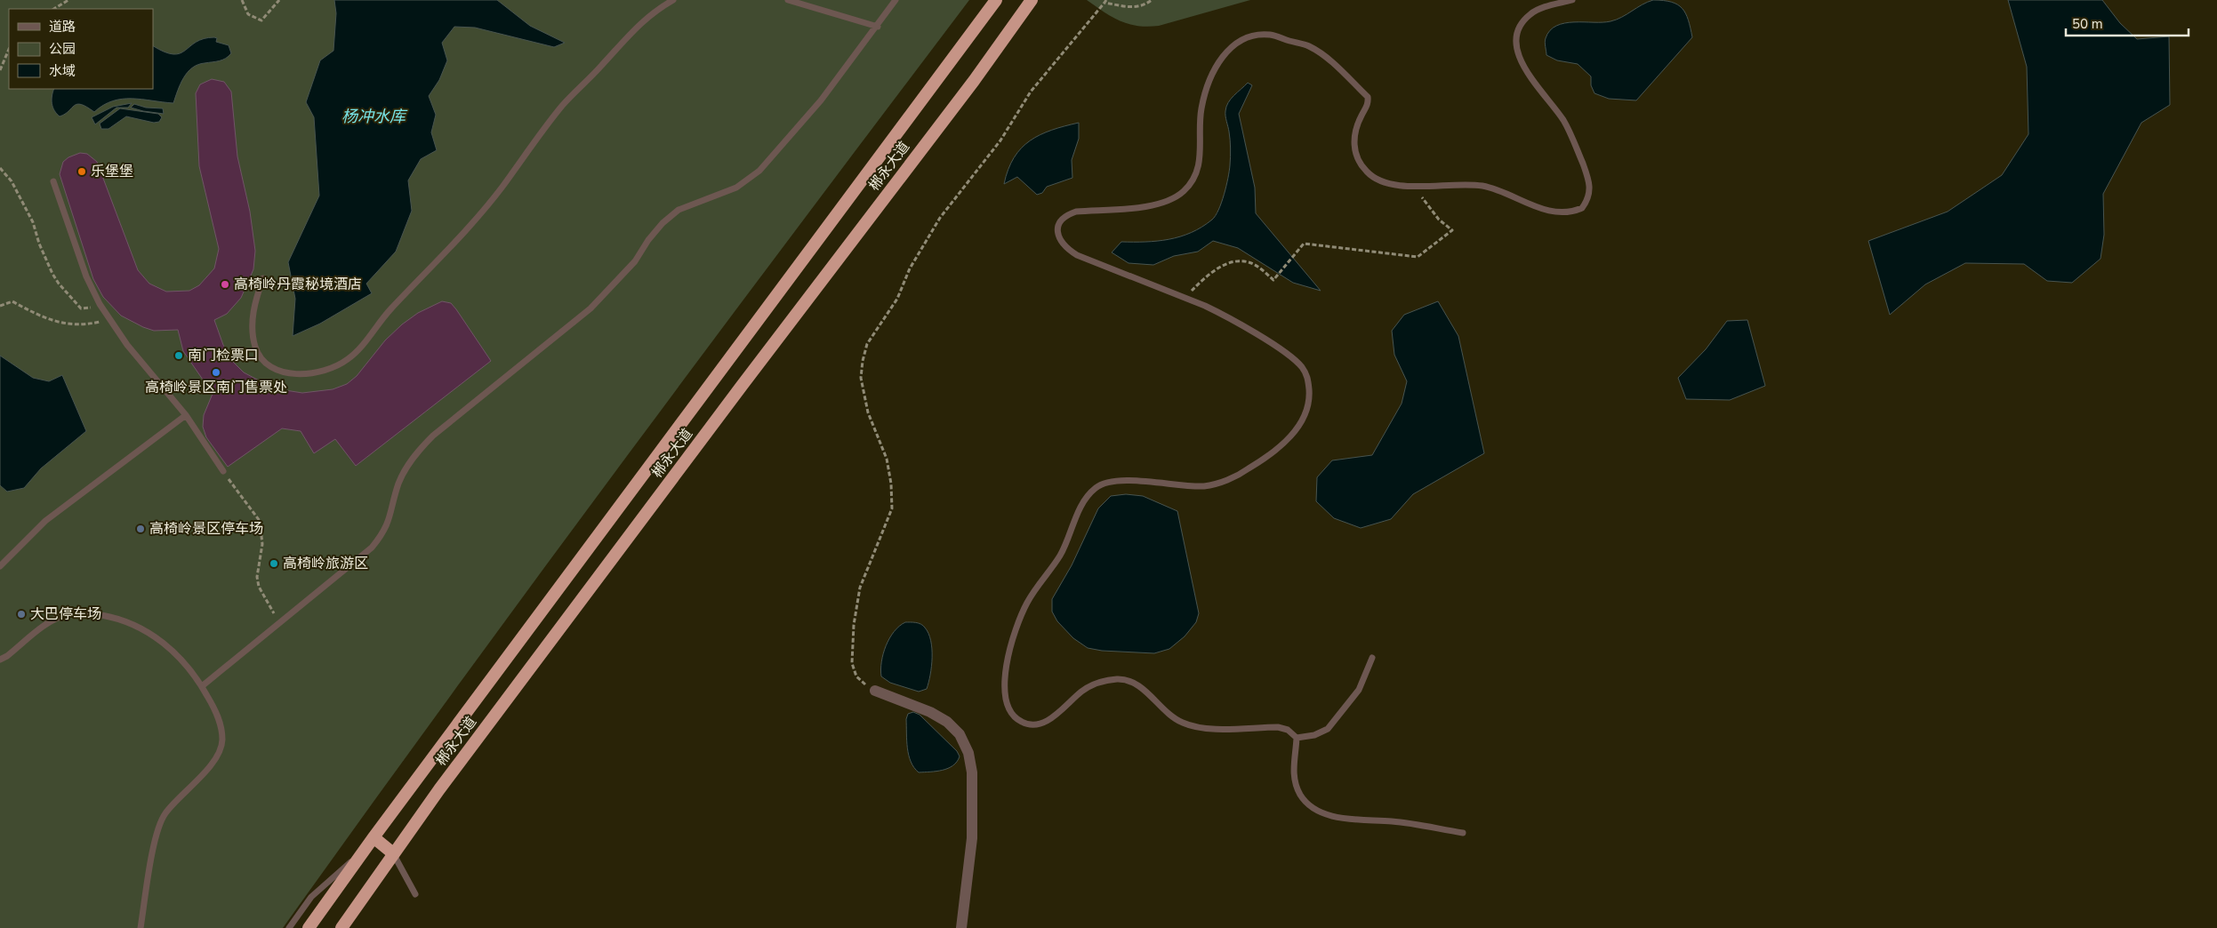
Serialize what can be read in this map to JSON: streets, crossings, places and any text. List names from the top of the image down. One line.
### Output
{"streets":{"highway":["郴永大道"]},"water":["杨冲水库"],"places":["乐堡堡","高椅岭丹霞秘境酒店","南门检票口","高椅岭景区南门售票处","高椅岭景区停车场","高椅岭旅游区","大巴停车场"],"legend":["道路","公园","水域"],"scale_bar":"50 m"}
